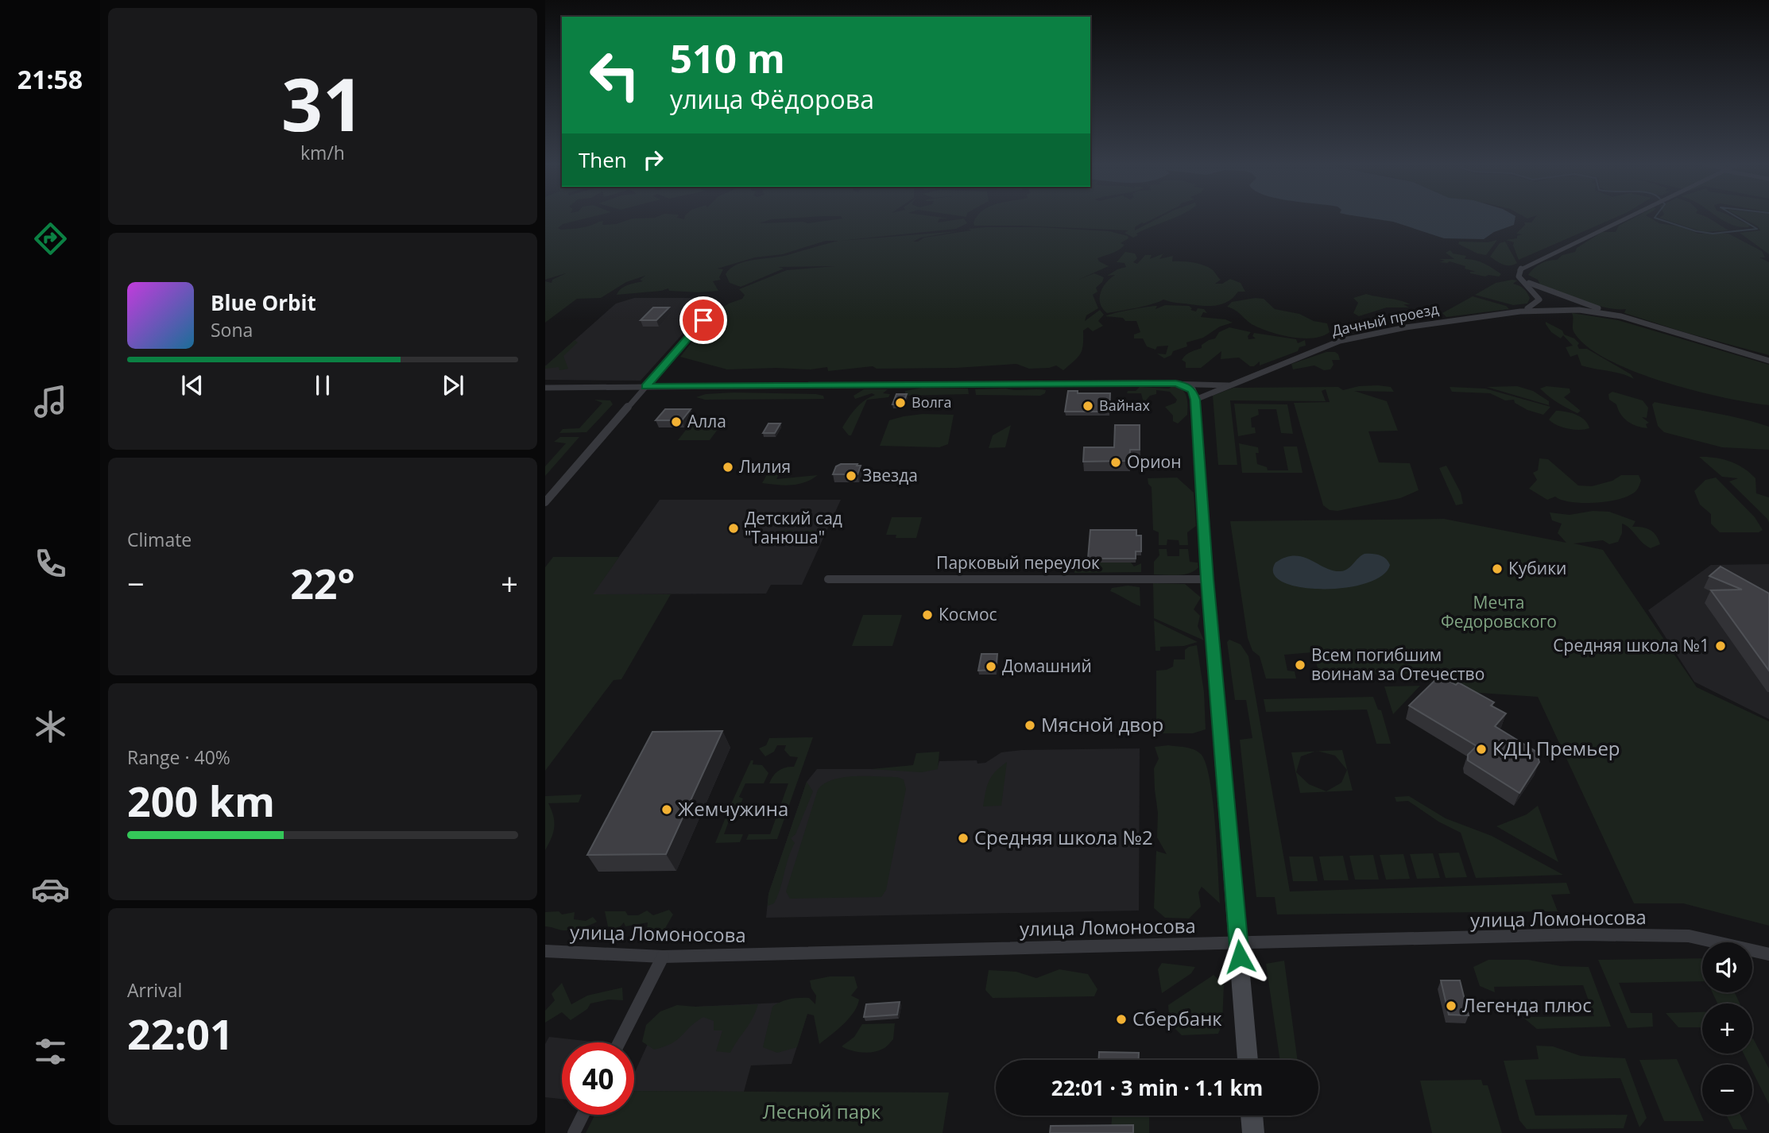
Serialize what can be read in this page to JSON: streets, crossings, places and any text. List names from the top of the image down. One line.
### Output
{"streets":{"street":["Дачный проезд","Парковый переулок","улица Ломоносова"]},"parks":["Мечта Федоровского","Лесной парк"],"places":["Волга","Вайнах","Алла","Орион","Лилия","Звезда","Детский сад \"Танюша\"","Кубики","Космос","Средняя школа №1","Всем погибшим воинам за Отечество","Домашний","Мясной двор","КДЦ Премьер","Жемчужина","Средняя школа №2","Легенда плюс","Сбербанк"],"page":{"tabs":"21:58","tile":[["31","km/h"],"Climate",["Range · 40%","200 km"],["Arrival","22:01"]],"turn":["510 m","улица Фёдорова"],"then":"Then","song":["Blue Orbit","Sona"],"heat":["−","22°","+"],"map_buttons":["+","−"],"limit":"40","trip":"22:01 · 3 min · 1.1 km"}}
